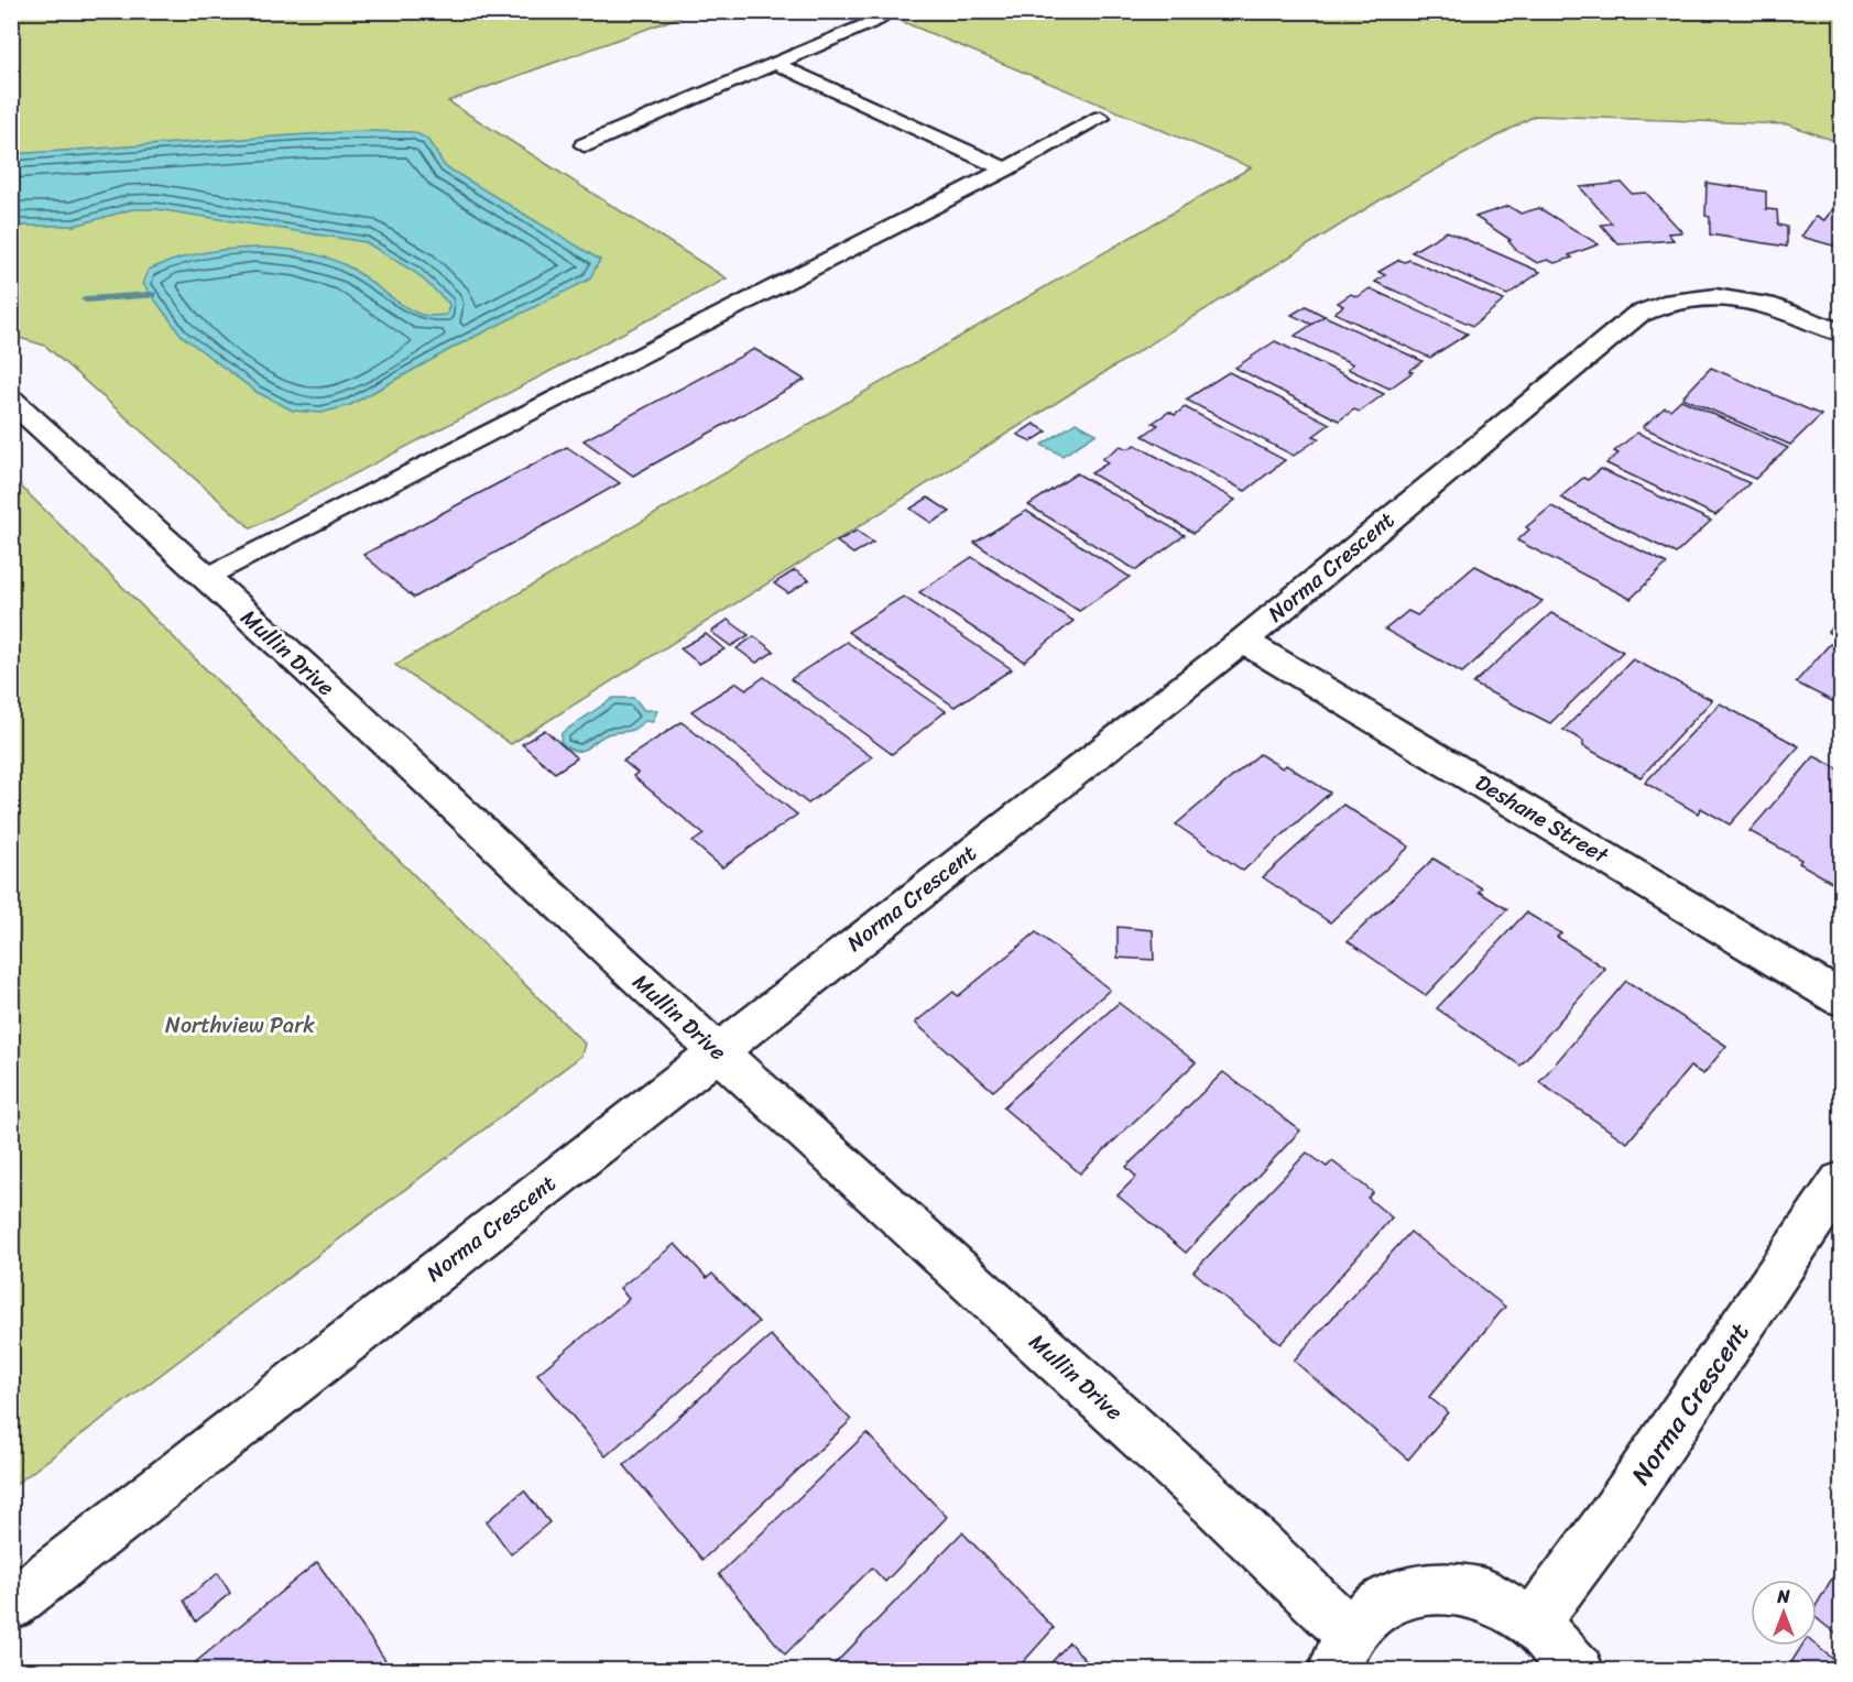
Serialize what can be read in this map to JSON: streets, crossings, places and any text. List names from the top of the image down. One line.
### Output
{"streets":{"street":["Norma Crescent","Mullin Drive","Deshane Street"]},"crossings":[["Norma Crescent","Mullin Drive"],["Norma Crescent","Deshane Street"]],"parks":["Northview Park"],"north":"top"}
